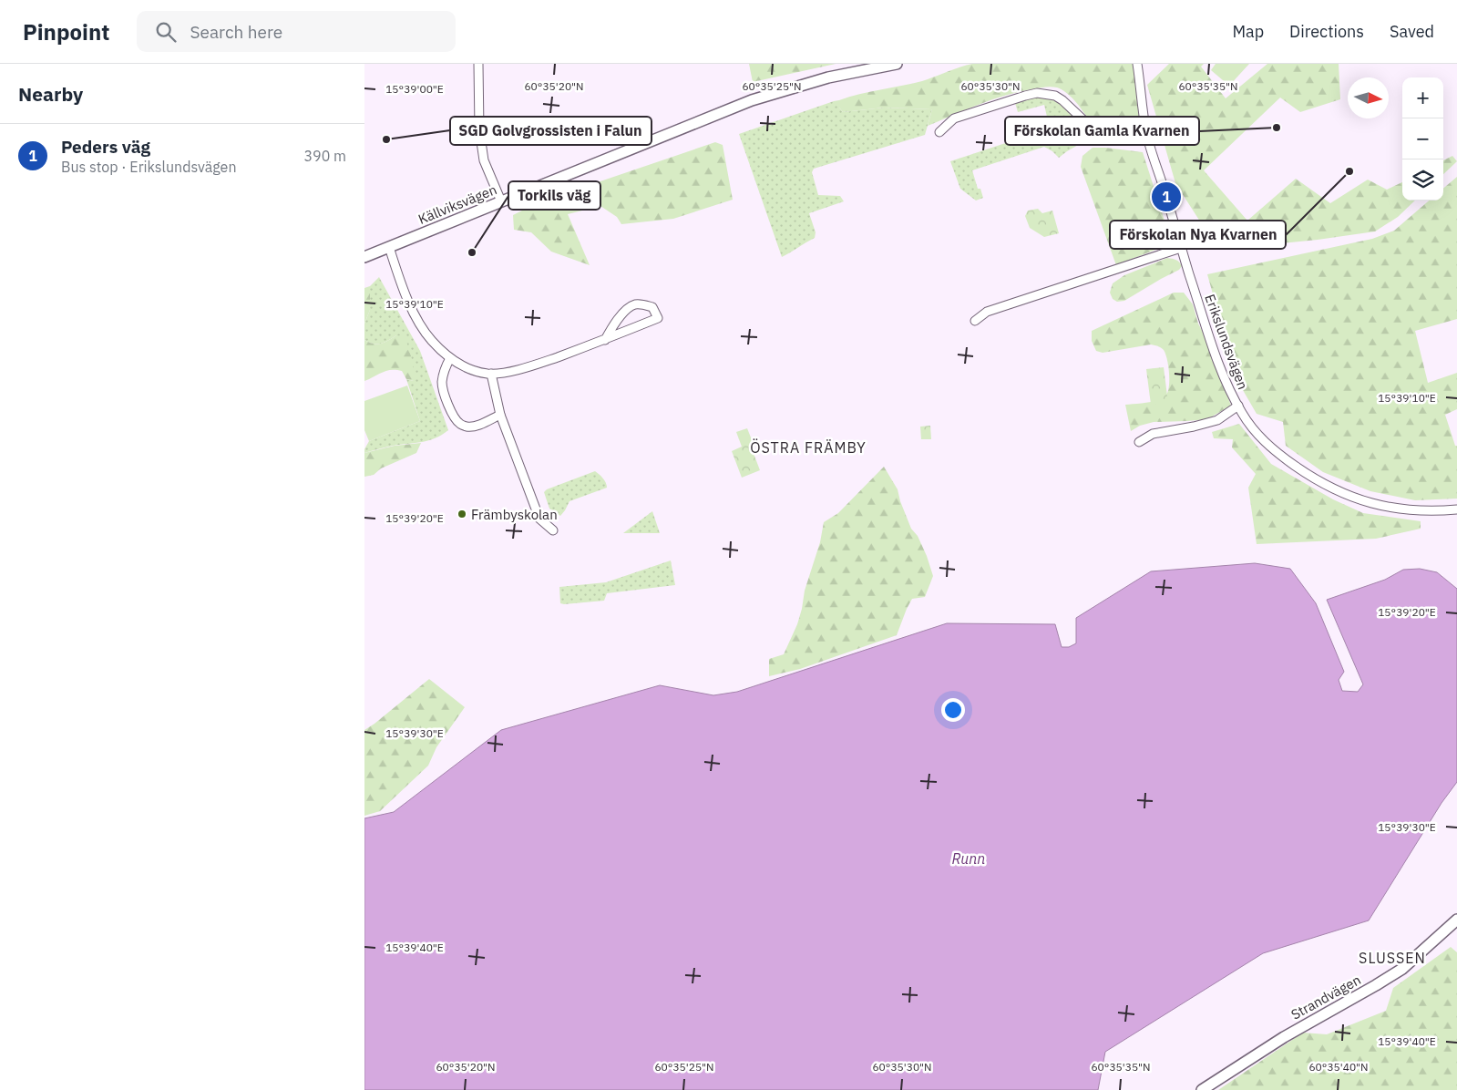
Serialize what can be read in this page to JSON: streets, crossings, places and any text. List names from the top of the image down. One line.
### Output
{"streets":{"street":["Källviksvägen","Erikslundsvägen","Strandvägen"]},"districts":["ÖSTRA FRÄMBY","SLUSSEN"],"water":["Runn"],"places":["Förskolan Gamla Kvarnen","SGD Golvgrossisten i Falun","Förskolan Nya Kvarnen","Torkils väg","Främbyskolan"],"north":"right","page":{"header":"Pinpoint","search":"Search here","nav":["Map","Directions","Saved"],"heading":"Nearby","map_buttons":["+","−"],"list":[{"mark":"1","name":"Peders väg","note":"Bus stop · Erikslundsvägen","value":"390 m"}],"pins":"1"},"coordinates":["60°35'20\"N","60°35'25\"N","60°35'30\"N","60°35'35\"N","15°39'00\"E","15°39'10\"E","15°39'20\"E","15°39'30\"E","15°39'40\"E","60°35'40\"N"]}
